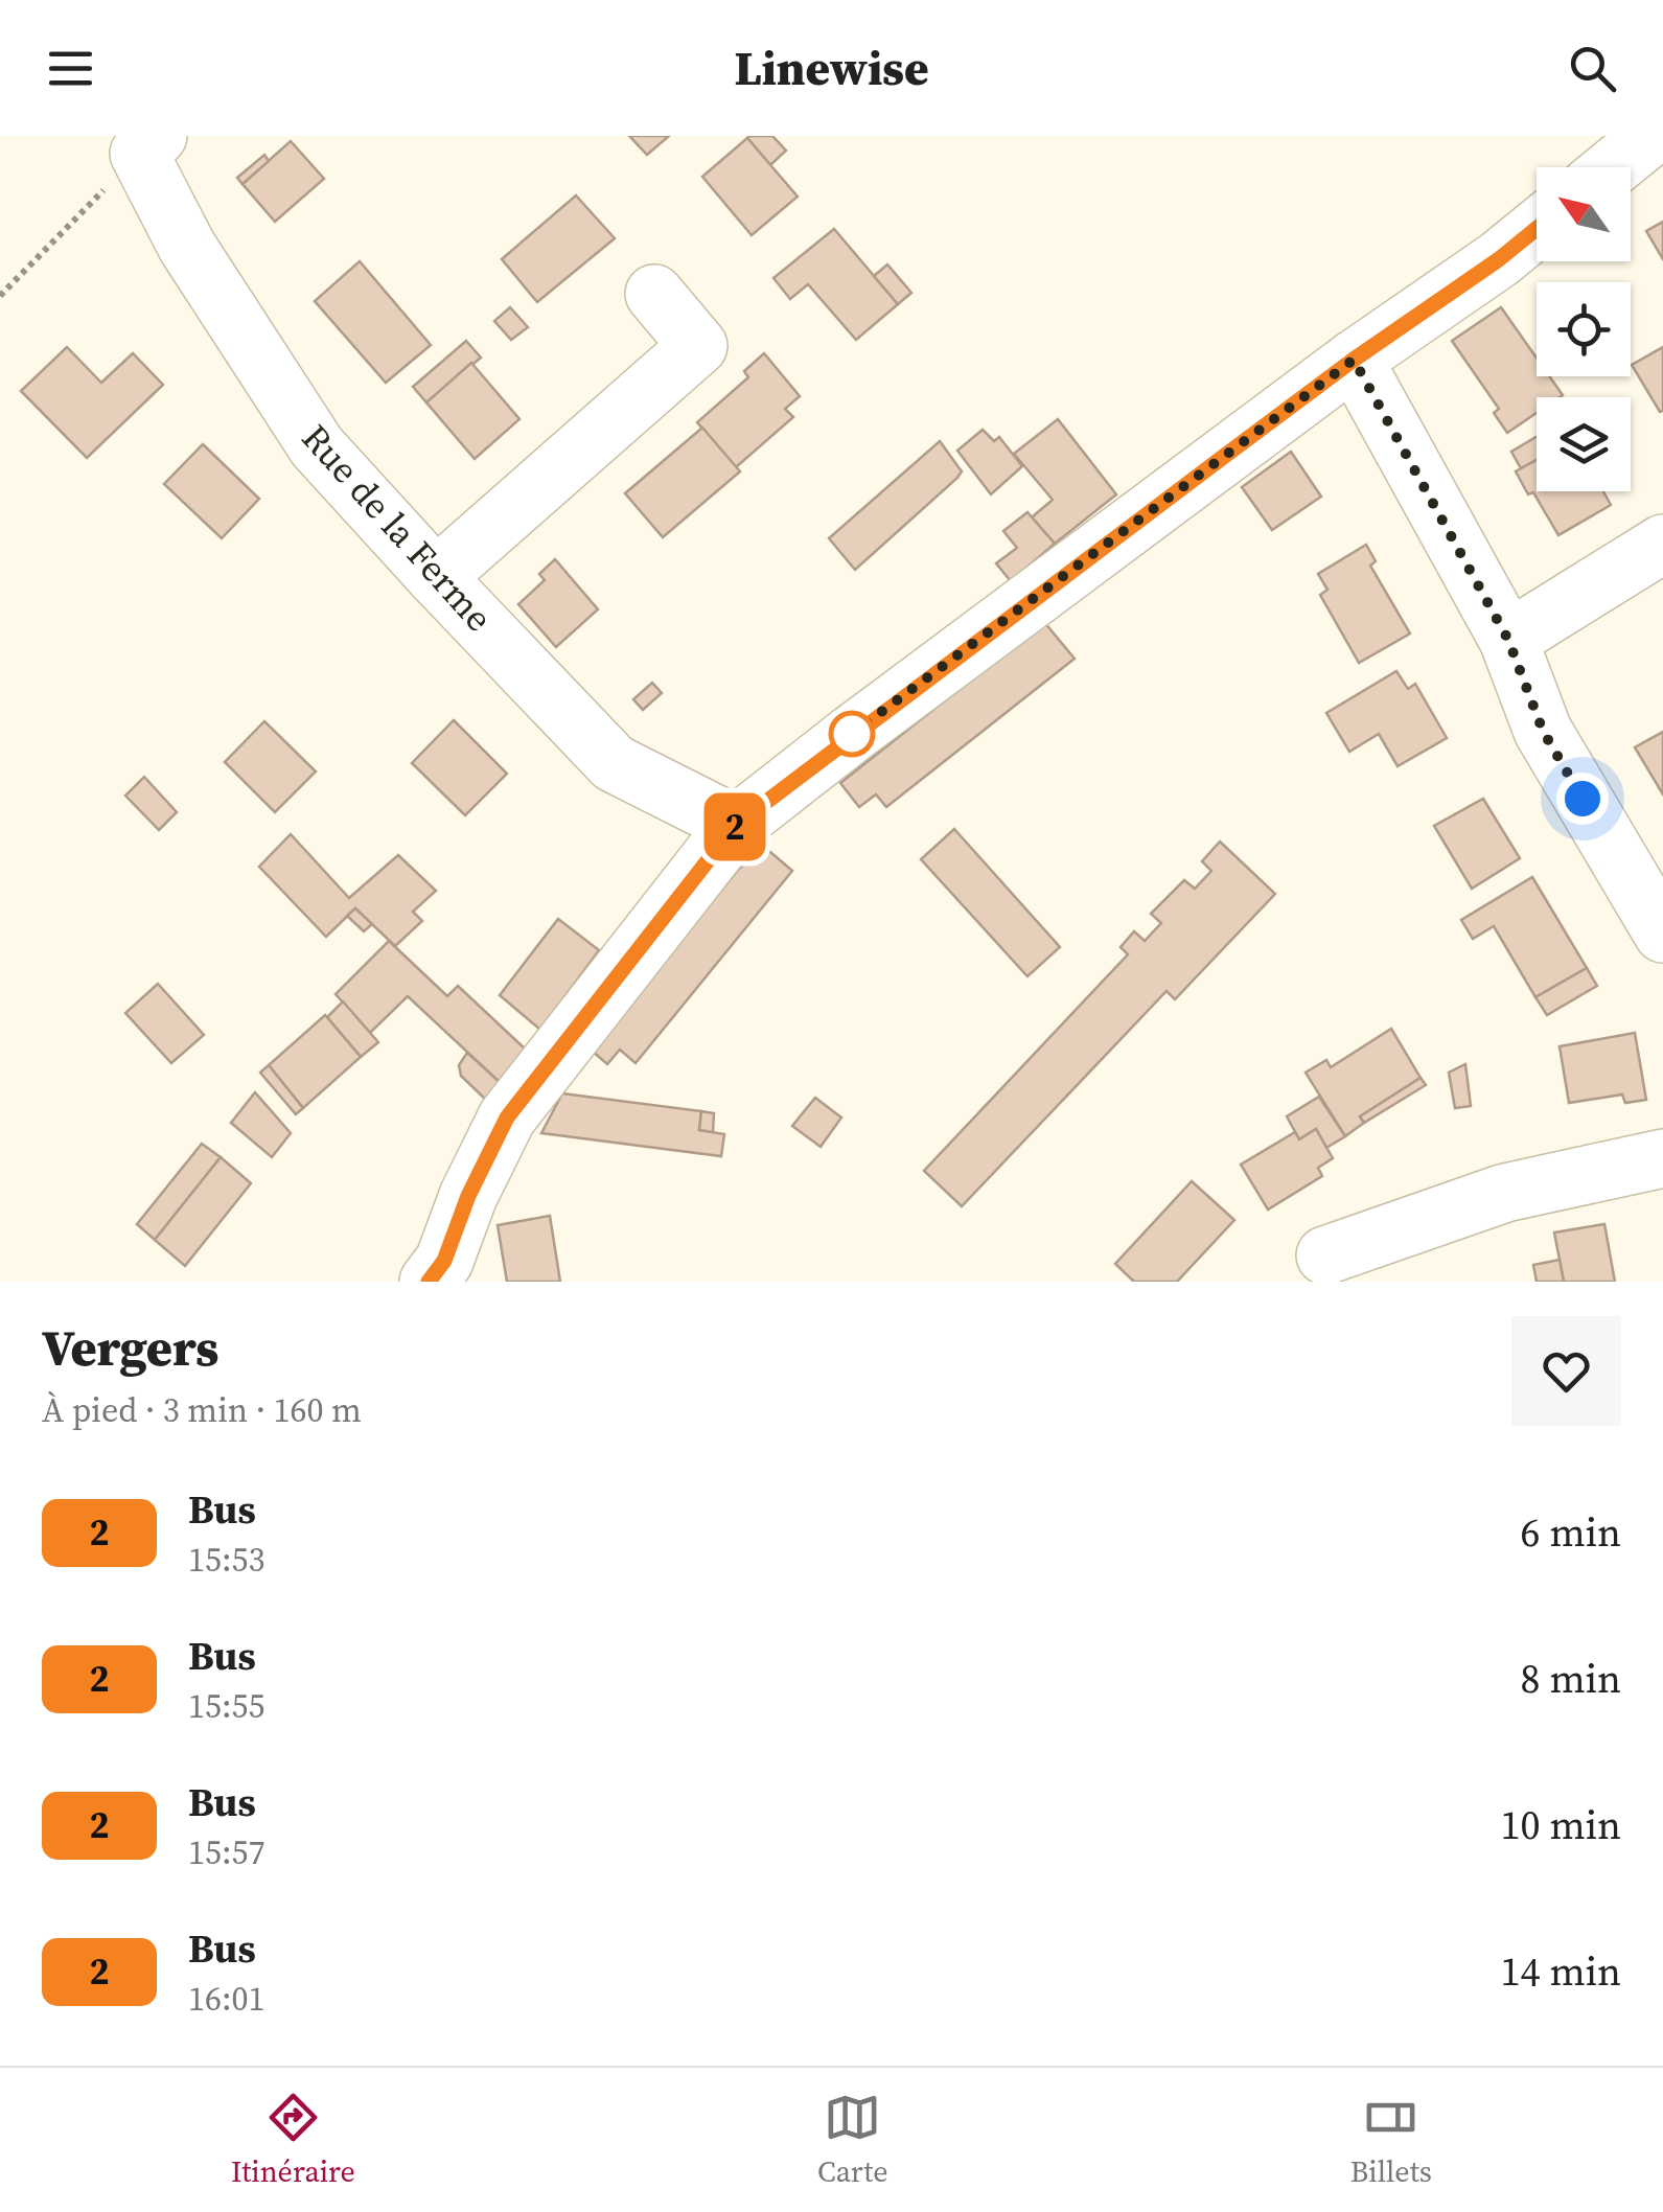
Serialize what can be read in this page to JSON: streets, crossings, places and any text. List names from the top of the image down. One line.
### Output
{"streets":{"street":["Rue de la Ferme"]},"lines":["bus line 2"],"north":"top left","page":{"header":"Linewise","on_map":"2","heading":["Vergers","À pied · 3 min · 160 m"],"list":[{"mark":"2","name":"Bus","note":"15:53","value":"6 min"},{"mark":"2","name":"Bus","note":"15:55","value":"8 min"},{"mark":"2","name":"Bus","note":"15:57","value":"10 min"},{"mark":"2","name":"Bus","note":"16:01","value":"14 min"}],"tabs":["Itinéraire","Carte","Billets"]}}
